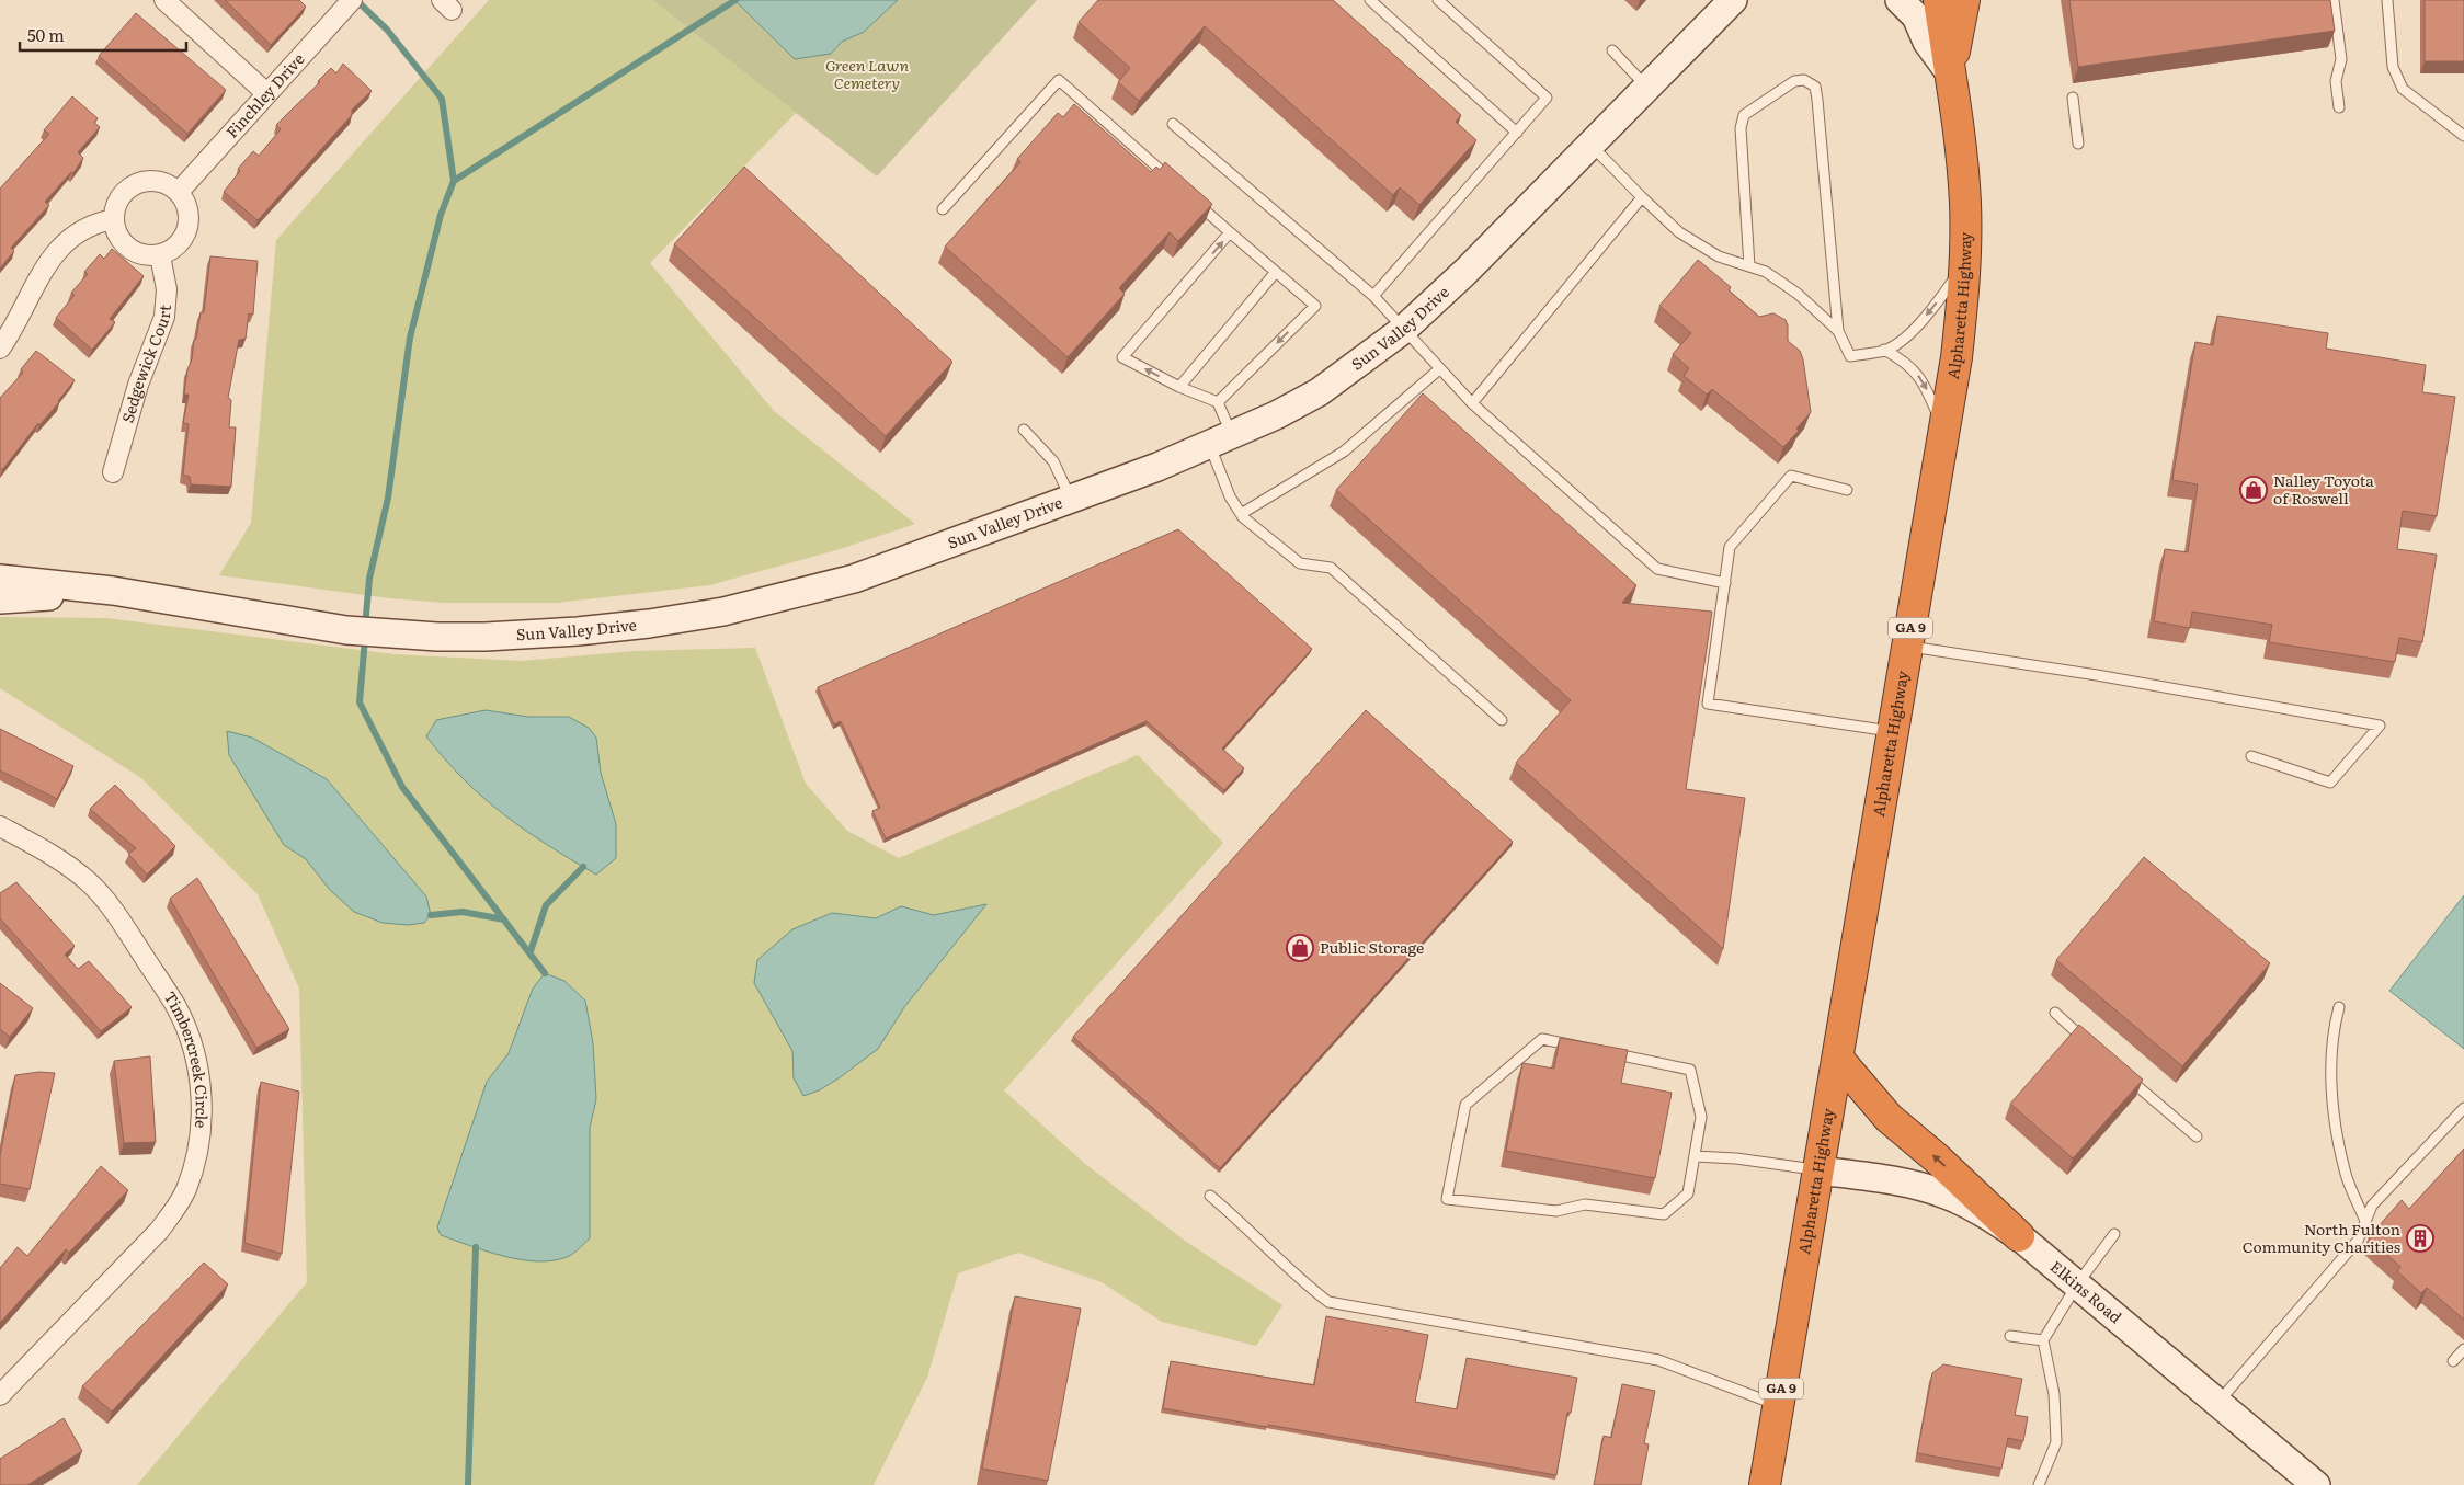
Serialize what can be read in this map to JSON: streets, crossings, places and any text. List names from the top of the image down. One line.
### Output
{"streets":{"highway":["Alpharetta Highway","GA 9"],"street":["Finchley Drive","Sun Valley Drive","Sedgewick Court","Timbercreek Circle","Elkins Road"]},"crossings":[["Finchley Drive","Sedgewick Court"],["Alpharetta Highway","Elkins Road"]],"parks":["Green Lawn Cemetery"],"places":{"shop":["Nalley Toyota of Roswell","Public Storage"],"building":["North Fulton Community Charities"]},"scale_bar":"50 m"}
